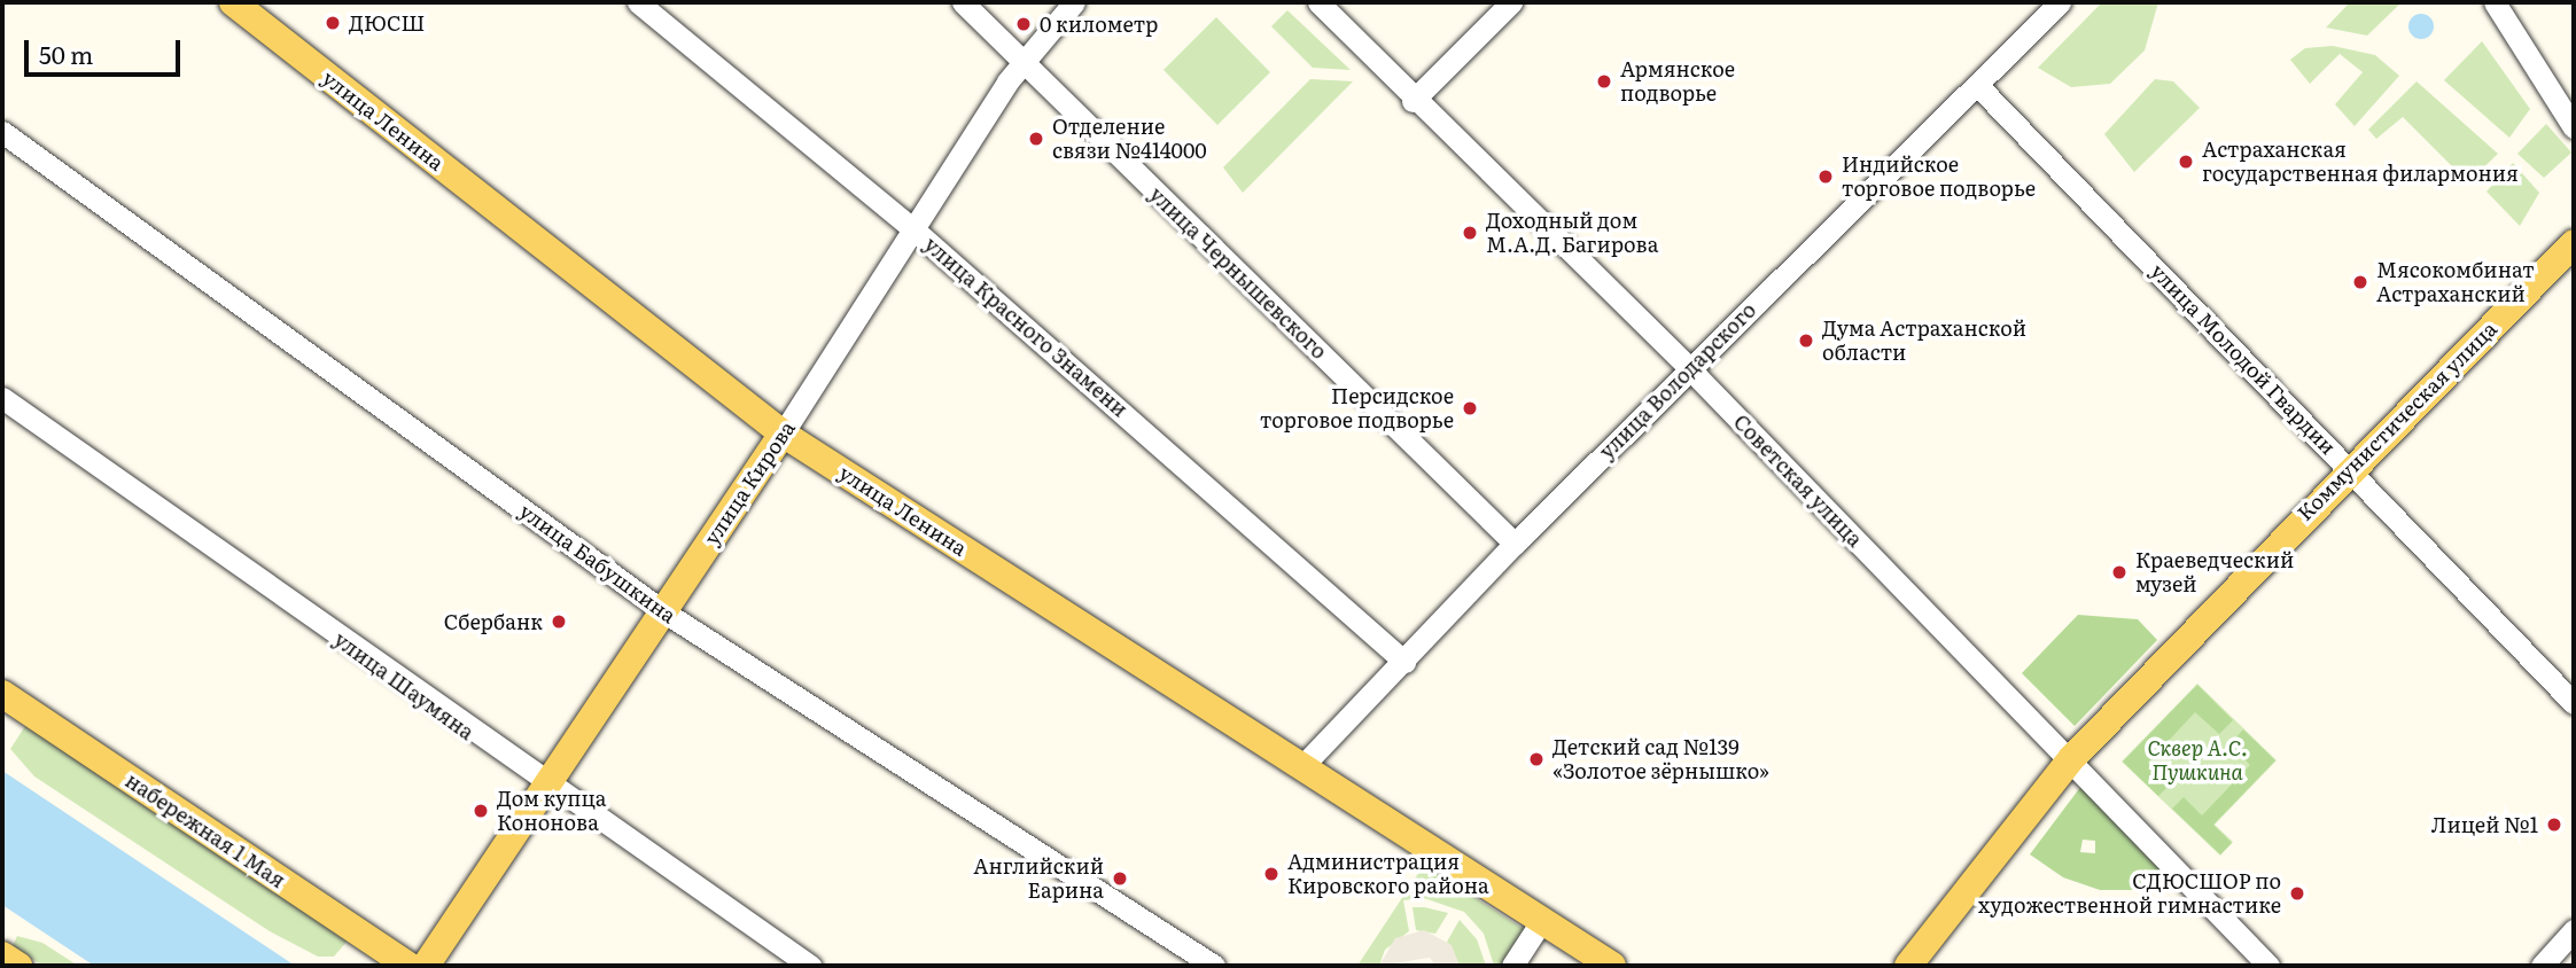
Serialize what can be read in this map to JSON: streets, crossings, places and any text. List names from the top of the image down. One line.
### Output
{"streets":{"main road":["улица Ленина","Коммунистическая улица","улица Кирова","набережная 1 Мая"],"street":["улица Чернышевского","улица Красного Знамени","улица Молодой Гвардии","улица Володарского","Советская улица","улица Бабушкина","улица Шаумяна"]},"crossings":[["улица Ленина","улица Володарского"],["улица Ленина","улица Кирова"],["улица Чернышевского","улица Володарского"],["улица Чернышевского","улица Кирова"],["улица Красного Знамени","улица Володарского"],["улица Красного Знамени","улица Кирова"],["улица Молодой Гвардии","улица Володарского"],["улица Молодой Гвардии","Коммунистическая улица"],["улица Володарского","Советская улица"],["Коммунистическая улица","Советская улица"],["улица Кирова","улица Бабушкина"],["улица Кирова","улица Шаумяна"]],"parks":["Сквер А.С. Пушкина"],"places":["ДЮСШ","0 километр","Армянское подворье","Отделение связи №414000","Астраханская государственная филармония","Индийское торговое подворье","Доходный дом М.А.Д. Багирова","Мясокомбинат Астраханский","Дума Астраханской области","Персидское торговое подворье","Краеведческий музей","Сбербанк","Детский сад №139 «Золотое зёрнышко»","Дом купца Кононова","Лицей №1","Администрация Кировского района","Английский Еарина","СДЮСШОР по художественной гимнастике"],"scale_bar":"50 m"}
